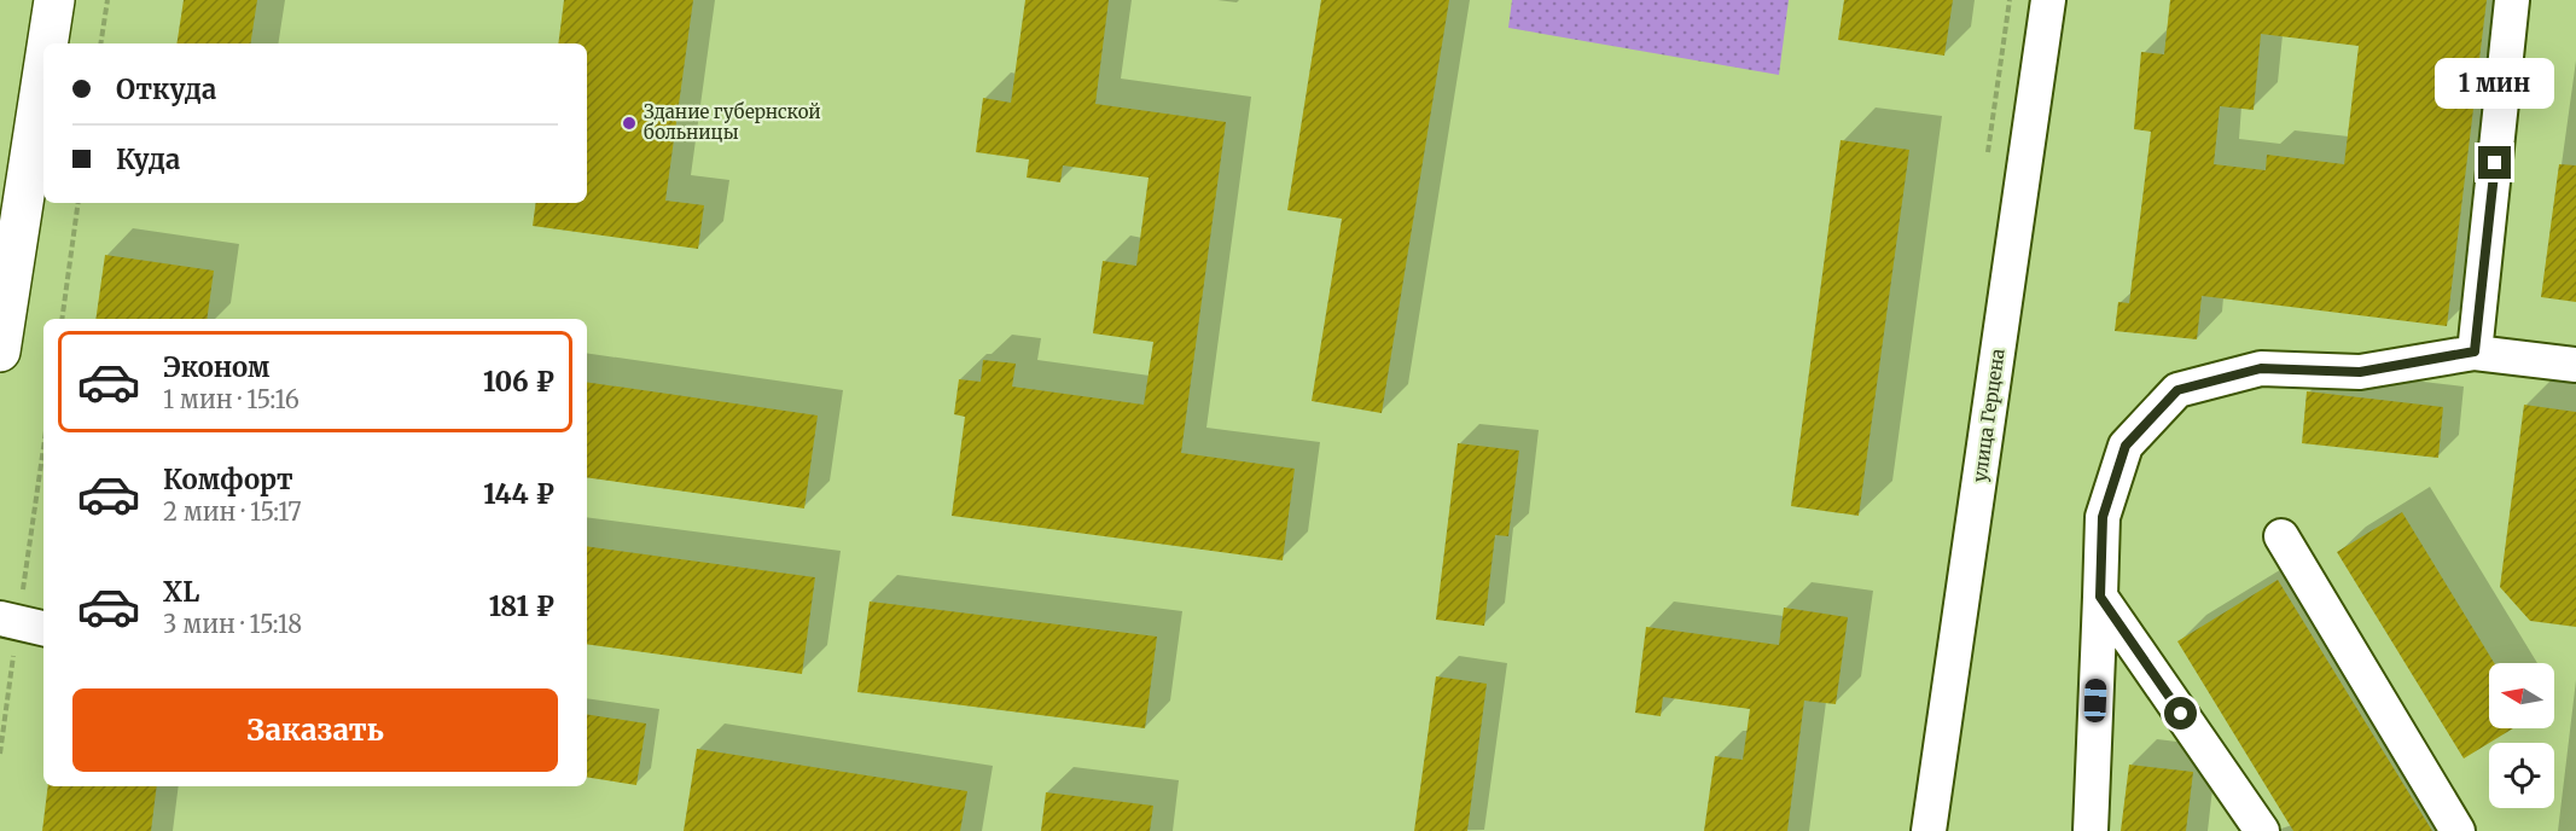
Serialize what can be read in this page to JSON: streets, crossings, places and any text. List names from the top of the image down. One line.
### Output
{"streets":{"street":["улица Герцена"]},"places":["Здание губернской больницы"],"north":"left","page":{"banner":["Откуда","Куда"],"bubble":"1 мин","list":[{"name":"Эконом","note":"1 мин · 15:16","value":"106 ₽"},{"name":"Комфорт","note":"2 мин · 15:17","value":"144 ₽"},{"name":"XL","note":"3 мин · 15:18","value":"181 ₽"}],"buttons":"Заказать"}}
